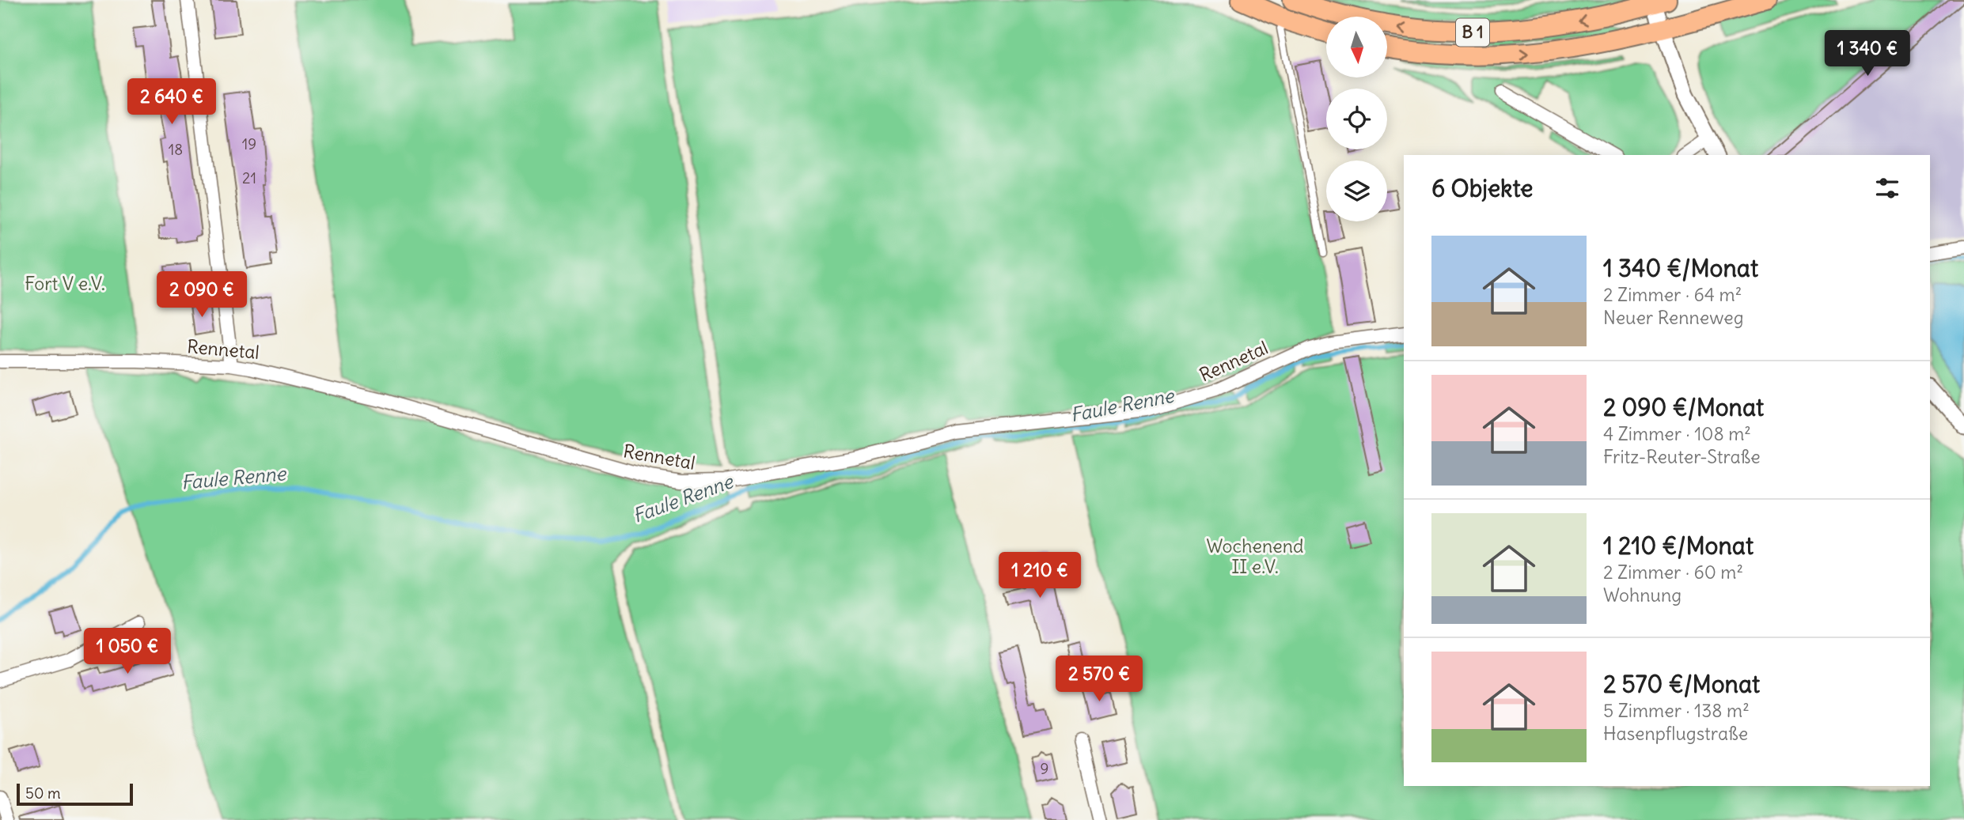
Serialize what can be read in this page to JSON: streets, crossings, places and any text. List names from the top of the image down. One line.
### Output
{"streets":{"main road":["B 1"],"street":["Rennetal"]},"water":["Faule Renne"],"parks":["Fort V e.V.","Wochenend II e.V."],"house_numbers":["19","18","21","9"],"scale_bar":"50 m","north":"bottom","page":{"price":["1 340 €","2 640 €","2 090 €","1 210 €","1 050 €","2 570 €"],"heading":"6 Objekte","list":[{"name":"1 340 €/Monat","note":"2 Zimmer · 64 m² · Neuer Renneweg"},{"name":"2 090 €/Monat","note":"4 Zimmer · 108 m² · Fritz-Reuter-Straße"},{"name":"1 210 €/Monat","note":"2 Zimmer · 60 m² · Wohnung"},{"name":"2 570 €/Monat","note":"5 Zimmer · 138 m² · Hasenpflugstraße"}],"scale":"50 m"}}
